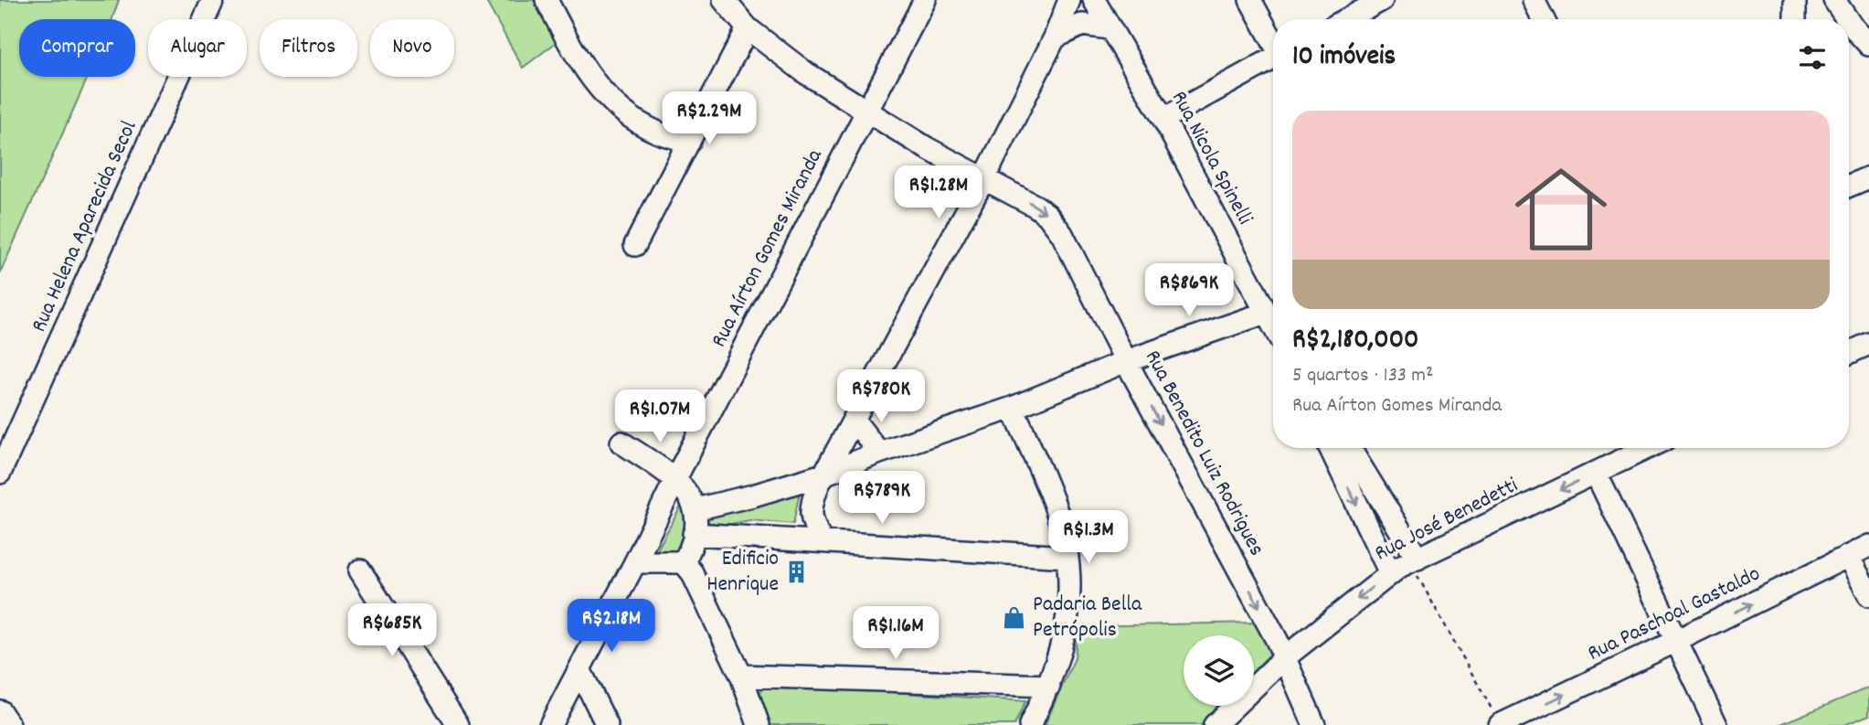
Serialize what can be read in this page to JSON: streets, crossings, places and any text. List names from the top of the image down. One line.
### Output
{"streets":{"street":["Rua Nicola Spinelli","Rua Helena Aparecida Secol","Rua Aírton Gomes Miranda","Rua Benedito Luiz Rodrigues","Rua José Benedetti","Rua Paschoal Gastaldo"]},"crossings":[["Rua Aírton Gomes Miranda","Rua Benedito Luiz Rodrigues"],["Rua Benedito Luiz Rodrigues","Rua José Benedetti"]],"one_way":["Rua José Benedetti","Rua Paschoal Gastaldo"],"places":{"building":["Edificio Henrique"],"shop":["Padaria Bella Petrópolis"]},"page":{"chip":["Comprar","Alugar","Filtros","Novo"],"heading":"10 imóveis","price":["R$2.29M","R$1.28M","R$869K","R$780K","R$1.07M","R$789K","R$1.3M","R$2.18M","R$685K","R$1.16M"],"list":[{"name":"R$2,180,000","note":"5 quartos · 133 m² · Rua Aírton Gomes Miranda"}]}}
